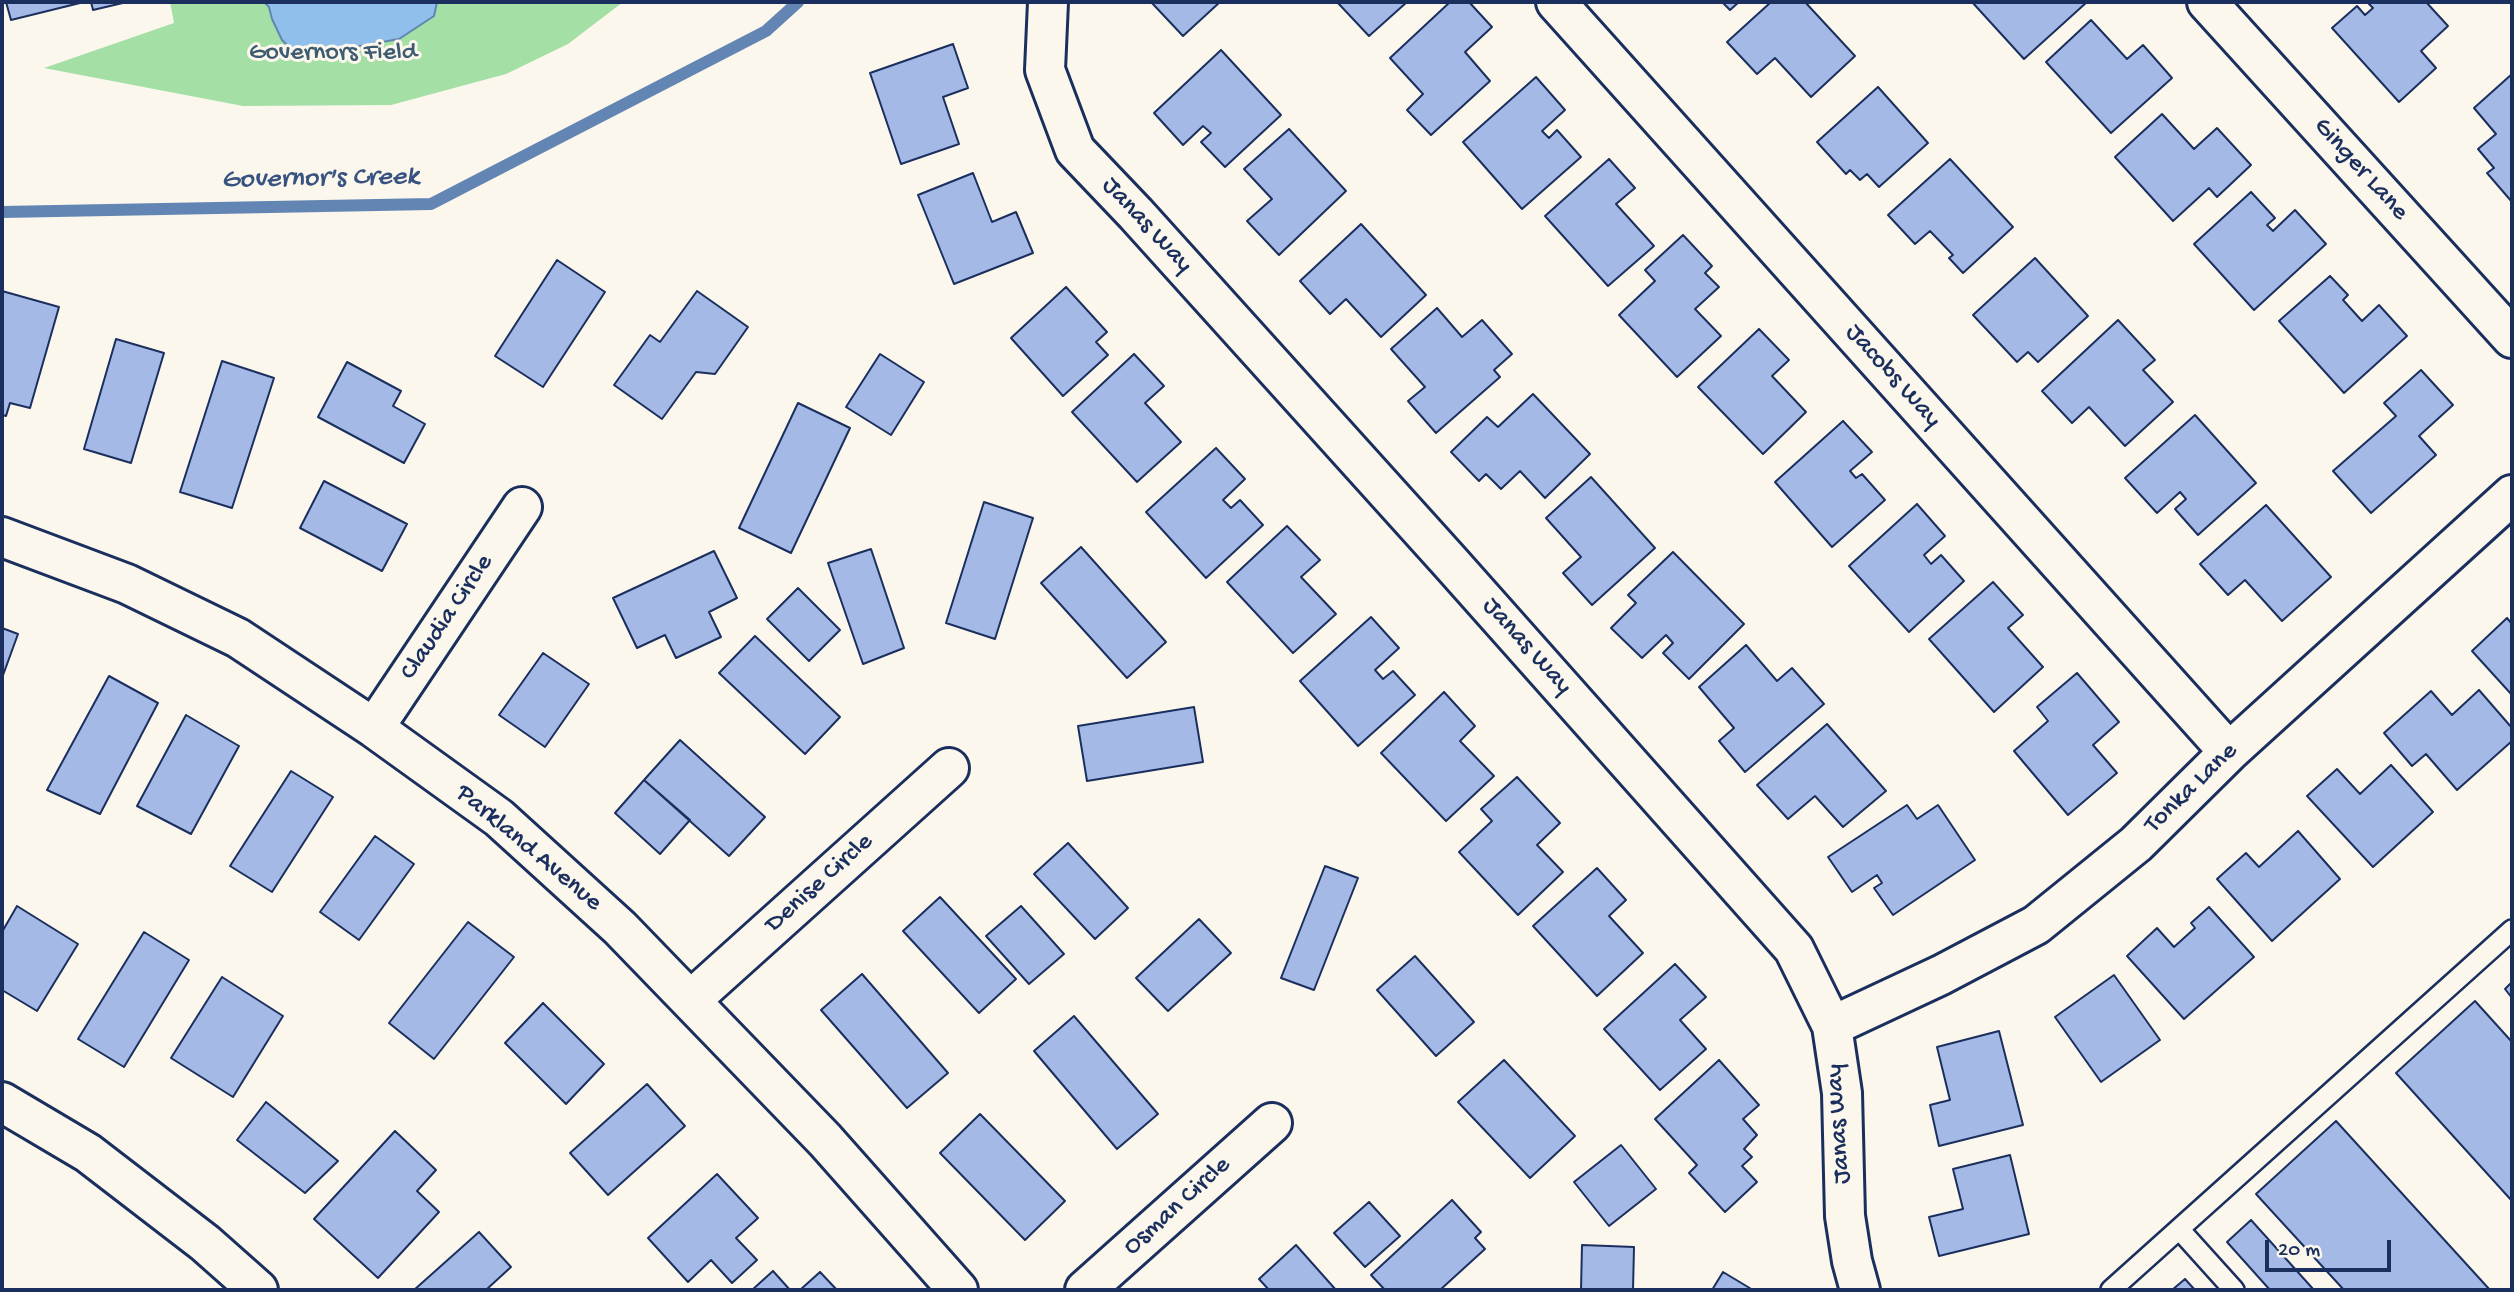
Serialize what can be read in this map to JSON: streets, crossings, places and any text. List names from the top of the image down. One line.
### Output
{"streets":{"street":["Ginger Lane","Janas Way","Jacobs Way","Claudia Circle","Tonka Lane","Parkland Avenue","Denise Circle","Osman Circle"]},"crossings":[["Janas Way","Tonka Lane"],["Jacobs Way","Tonka Lane"],["Claudia Circle","Parkland Avenue"],["Parkland Avenue","Denise Circle"]],"water":["Governor's Creek"],"parks":["Governors Field"],"scale_bar":"20 m"}
